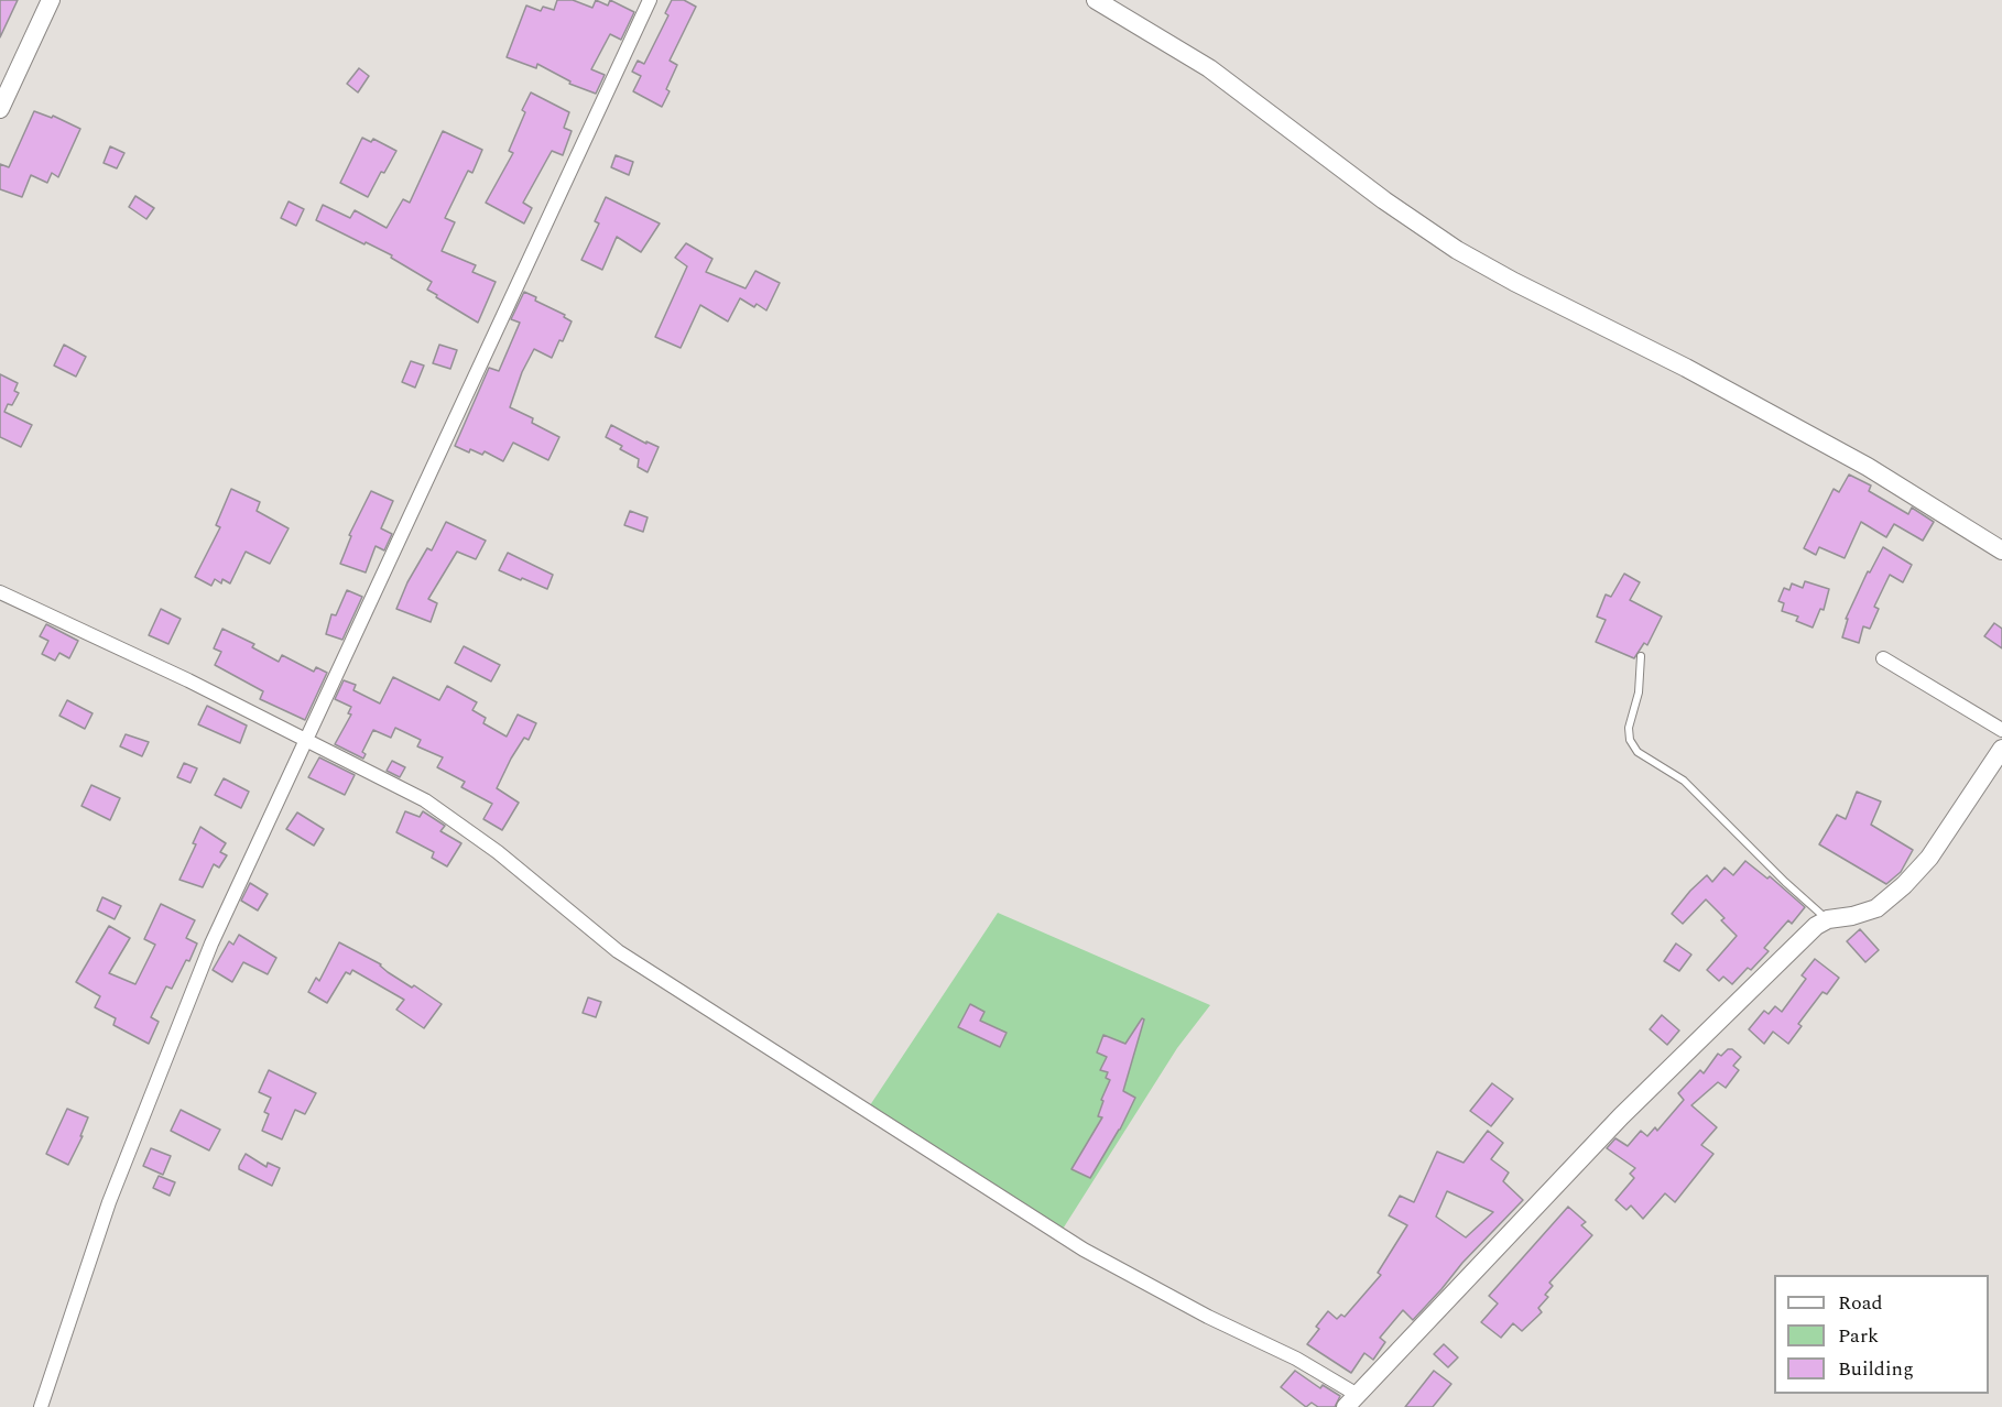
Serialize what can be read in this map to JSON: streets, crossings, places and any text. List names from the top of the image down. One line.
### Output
{"legend":["Road","Park","Building"]}
